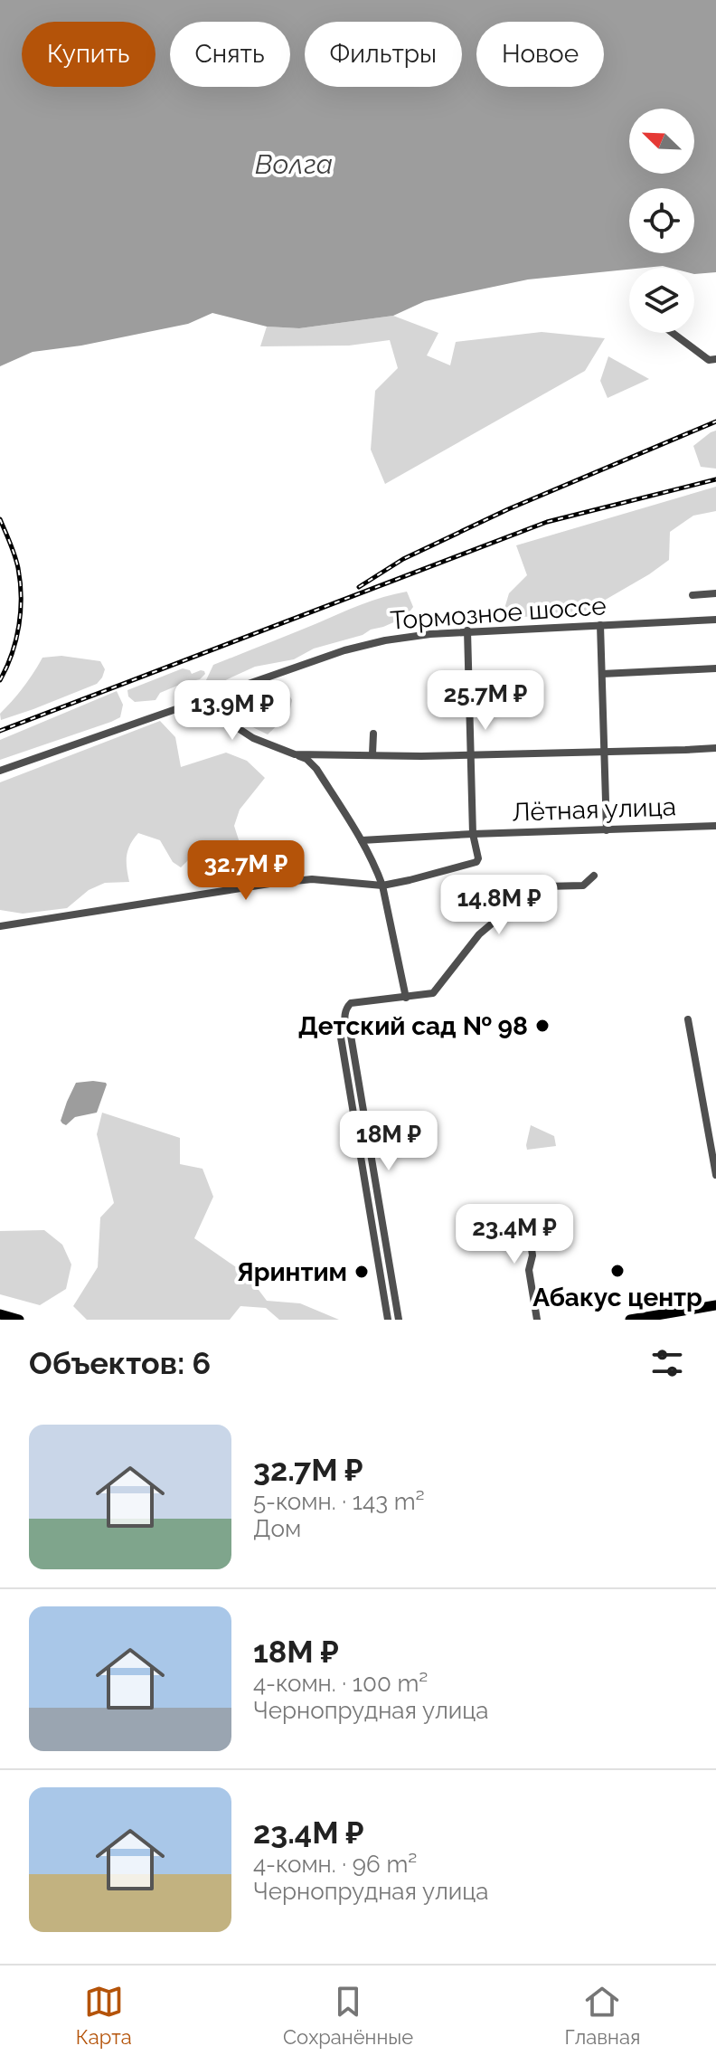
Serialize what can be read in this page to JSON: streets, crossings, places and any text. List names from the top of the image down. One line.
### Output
{"streets":{"street":["Тормозное шоссе","Лётная улица"]},"water":["Волга"],"places":["Детский сад № 98","Абакус центр","Яринтим"],"north":"top left","page":{"chip":["Купить","Снять","Фильтры","Новое"],"price":["25.7M ₽","13.9M ₽","32.7M ₽","14.8M ₽","18M ₽","23.4M ₽"],"heading":"Объектов: 6","list":[{"name":"32.7M ₽","note":"5-комн. · 143 m² · Дом"},{"name":"18M ₽","note":"4-комн. · 100 m² · Чернопрудная улица"},{"name":"23.4M ₽","note":"4-комн. · 96 m² · Чернопрудная улица"}],"tabs":["Карта","Сохранённые","Главная"]}}
